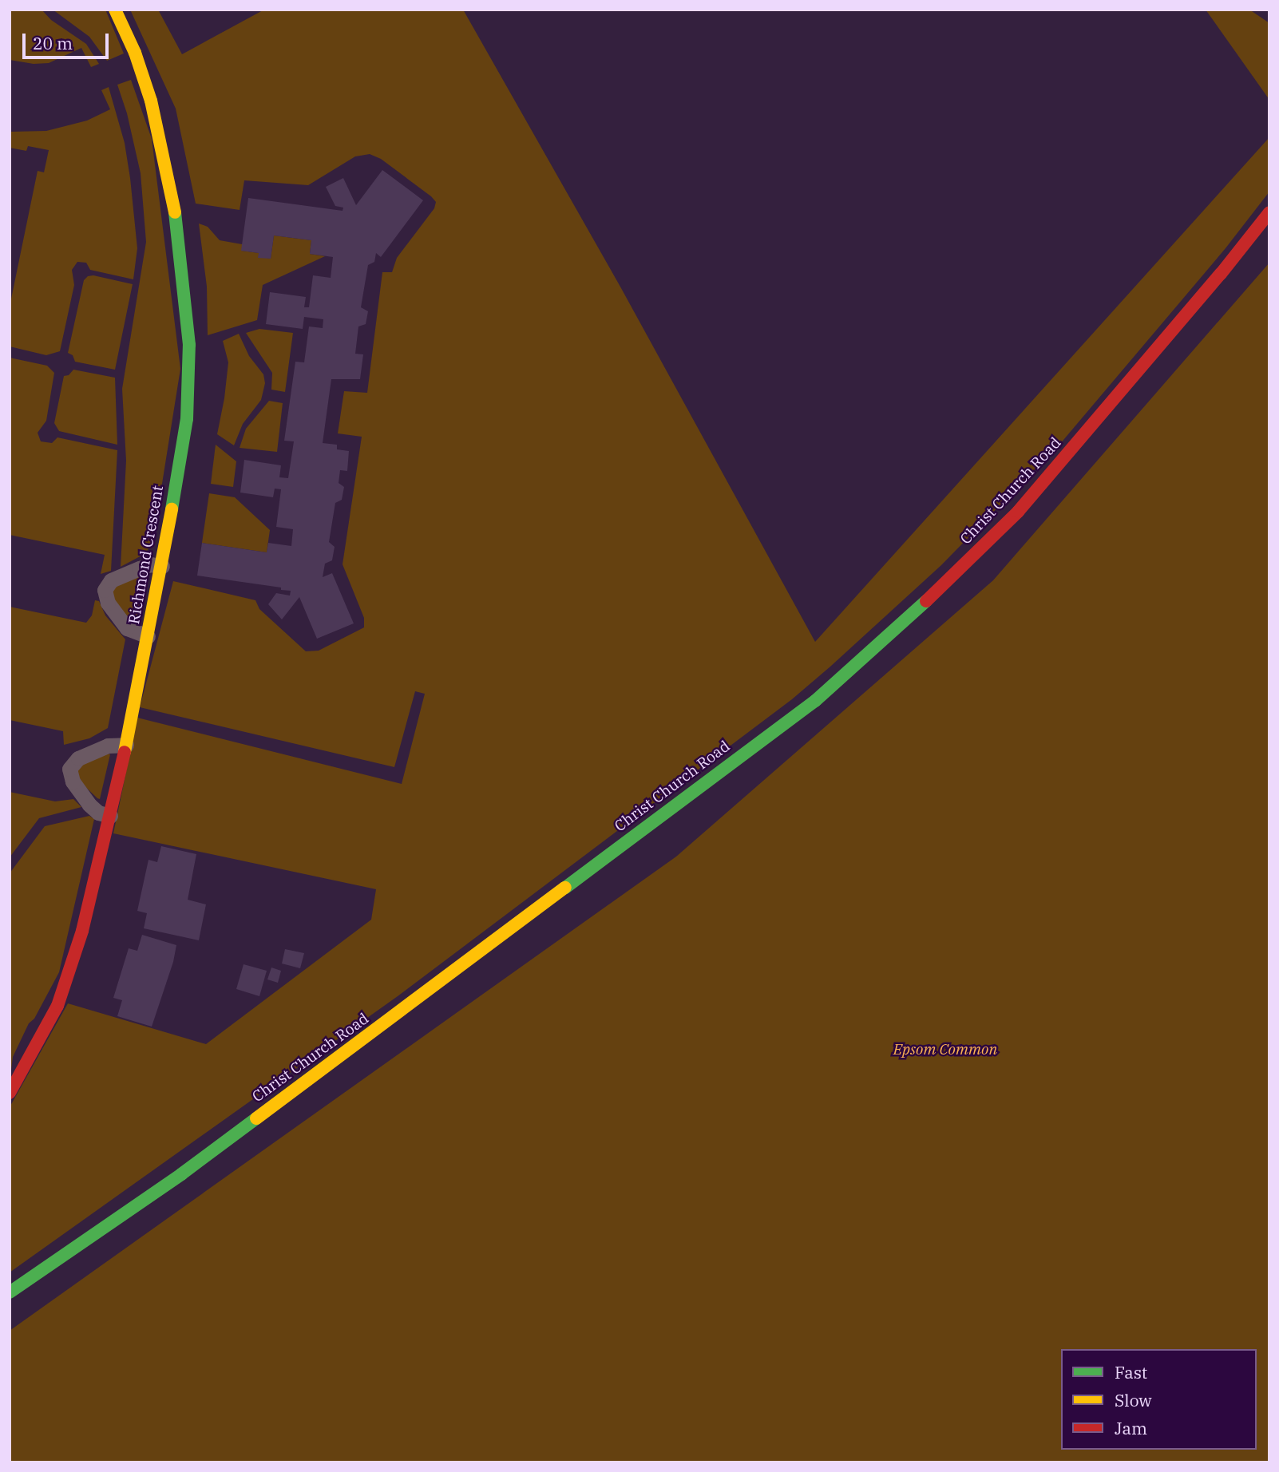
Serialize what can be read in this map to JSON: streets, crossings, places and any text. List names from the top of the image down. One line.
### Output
{"streets":{"main road":["Christ Church Road","Richmond Crescent"]},"parks":["Epsom Common"],"legend":["Fast","Slow","Jam"],"scale_bar":"20 m"}
